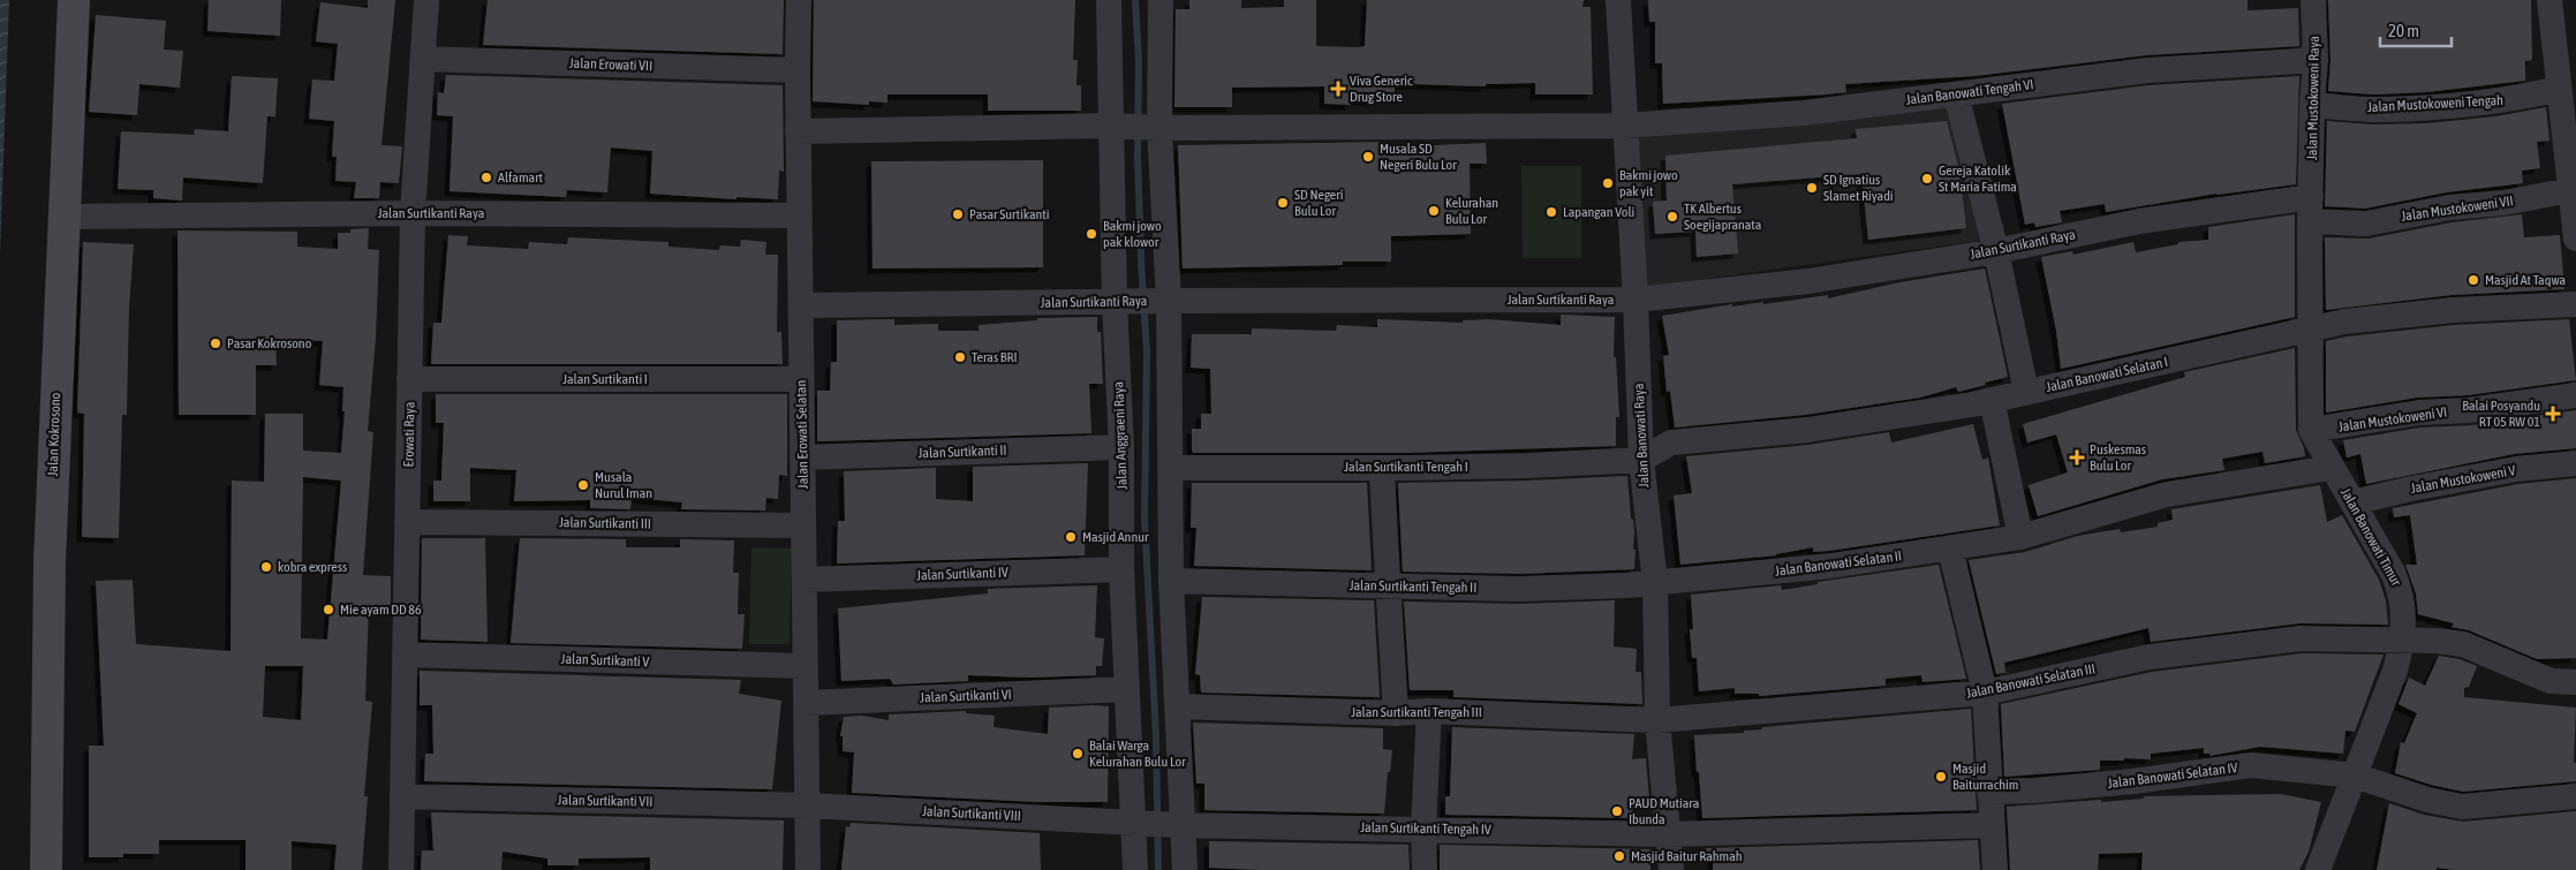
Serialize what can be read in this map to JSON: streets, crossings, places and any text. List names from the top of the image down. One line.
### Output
{"streets":{"street":["Jalan Erowati VII","Jalan Banowati Tengah VI","Jalan Mustokoweni Raya","Jalan Mustokoweni Tengah","Jalan Mustokoweni VII","Jalan Surtikanti Raya","Jalan Banowati Selatan I","Jalan Surtikanti I","Jalan Mustokoweni VI","Jalan Kokrosono","Erowati Raya","Jalan Erowati Selatan","Jalan Anggraeni Raya","Jalan Banowati Raya","Jalan Surtikanti II","Jalan Surtikanti Tengah I","Jalan Mustokoweni V","Jalan Surtikanti III","Jalan Banowati Timur","Jalan Banowati Selatan II","Jalan Surtikanti IV","Jalan Surtikanti Tengah II","Jalan Surtikanti V","Jalan Banowati Selatan III","Jalan Surtikanti VI","Jalan Surtikanti Tengah III","Jalan Banowati Selatan IV","Jalan Surtikanti VII","Jalan Surtikanti VIII","Jalan Surtikanti Tengah IV"]},"crossings":[["Jalan Erowati VII","Erowati Raya"],["Jalan Erowati VII","Jalan Erowati Selatan"],["Jalan Banowati Tengah VI","Jalan Mustokoweni Raya"],["Jalan Banowati Tengah VI","Jalan Banowati Raya"],["Jalan Mustokoweni Raya","Jalan Mustokoweni Tengah"],["Jalan Mustokoweni Raya","Jalan Mustokoweni VII"],["Jalan Mustokoweni Raya","Jalan Surtikanti Raya"],["Jalan Mustokoweni Raya","Jalan Banowati Timur"],["Jalan Mustokoweni VII","Jalan Surtikanti Raya"],["Jalan Mustokoweni VII","Jalan Banowati Timur"],["Jalan Surtikanti Raya","Jalan Kokrosono"],["Jalan Surtikanti Raya","Erowati Raya"],["Jalan Surtikanti Raya","Jalan Erowati Selatan"],["Jalan Surtikanti Raya","Jalan Anggraeni Raya"],["Jalan Surtikanti Raya","Jalan Banowati Raya"],["Jalan Surtikanti Raya","Jalan Banowati Timur"],["Jalan Banowati Selatan I","Jalan Banowati Raya"],["Jalan Banowati Selatan I","Jalan Surtikanti Tengah I"],["Jalan Banowati Selatan I","Jalan Banowati Timur"],["Jalan Surtikanti I","Erowati Raya"],["Jalan Surtikanti I","Jalan Erowati Selatan"],["Jalan Mustokoweni VI","Jalan Banowati Timur"],["Erowati Raya","Jalan Surtikanti III"],["Erowati Raya","Jalan Surtikanti V"],["Erowati Raya","Jalan Surtikanti VII"],["Jalan Erowati Selatan","Jalan Surtikanti II"],["Jalan Erowati Selatan","Jalan Surtikanti III"],["Jalan Erowati Selatan","Jalan Surtikanti IV"],["Jalan Erowati Selatan","Jalan Surtikanti V"],["Jalan Erowati Selatan","Jalan Surtikanti VI"],["Jalan Erowati Selatan","Jalan Surtikanti VII"],["Jalan Erowati Selatan","Jalan Surtikanti VIII"],["Jalan Anggraeni Raya","Jalan Surtikanti II"],["Jalan Anggraeni Raya","Jalan Surtikanti IV"],["Jalan Anggraeni Raya","Jalan Surtikanti VI"],["Jalan Anggraeni Raya","Jalan Surtikanti VIII"],["Jalan Banowati Raya","Jalan Surtikanti Tengah I"],["Jalan Banowati Raya","Jalan Banowati Selatan II"],["Jalan Banowati Raya","Jalan Surtikanti Tengah II"],["Jalan Banowati Raya","Jalan Banowati Selatan III"],["Jalan Banowati Raya","Jalan Surtikanti Tengah III"],["Jalan Banowati Raya","Jalan Surtikanti Tengah IV"],["Jalan Mustokoweni V","Jalan Banowati Timur"],["Jalan Banowati Timur","Jalan Banowati Selatan II"],["Jalan Banowati Timur","Jalan Banowati Selatan III"],["Jalan Banowati Timur","Jalan Banowati Selatan IV"],["Jalan Banowati Selatan II","Jalan Surtikanti Tengah II"],["Jalan Banowati Selatan III","Jalan Surtikanti Tengah III"],["Jalan Surtikanti VII","Jalan Surtikanti VIII"],["Jalan Surtikanti VIII","Jalan Surtikanti Tengah IV"]],"places":{"health":["Viva Generic Drug Store","Balai Posyandu RT 05 RW 01","Puskesmas Bulu Lor"],"other":["Musala SD Negeri Bulu Lor","Alfamart","Gereja Katolik St Maria Fatima","Bakmi jowo pak yit","SD Ignatius Slamet Riyadi","SD Negeri Bulu Lor","Kelurahan Bulu Lor","Lapangan Voli","Pasar Surtikanti","TK Albertus Soegijapranata","Bakmi jowo pak klowor","Masjid At Taqwa","Pasar Kokrosono","Teras BRI","Musala Nurul Iman","Masjid Annur","kobra express","Mie ayam DD 86","Balai Warga Kelurahan Bulu Lor","Masjid Baiturrachim","PAUD Mutiara Ibunda","Masjid Baitur Rahmah"]},"scale_bar":"20 m"}
